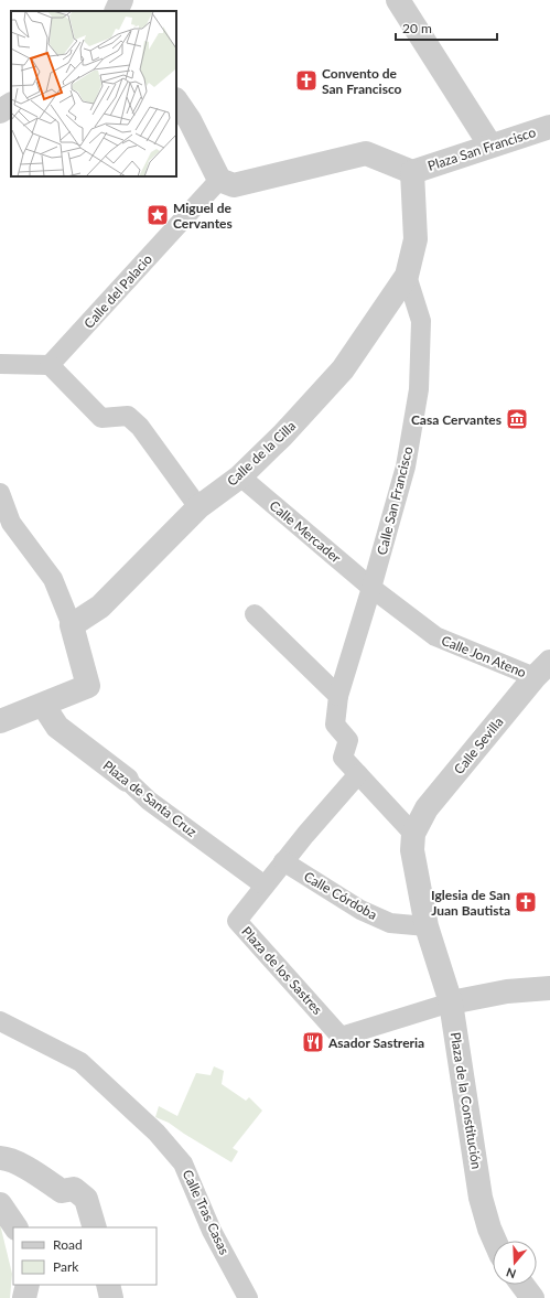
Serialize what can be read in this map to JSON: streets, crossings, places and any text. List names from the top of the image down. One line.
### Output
{"streets":{"street":["Plaza San Francisco","Calle del Palacio","Calle de la Cilla","Calle San Francisco","Calle Mercader","Calle Jon Ateno","Calle Sevilla","Plaza de Santa Cruz","Calle Córdoba","Plaza de los Sastres","Plaza de la Constitución","Calle Tras Casas"]},"crossings":[["Plaza San Francisco","Calle de la Cilla"],["Plaza San Francisco","Calle San Francisco"],["Calle de la Cilla","Calle San Francisco"],["Calle de la Cilla","Calle Mercader"],["Calle San Francisco","Calle Mercader"],["Calle San Francisco","Calle Jon Ateno"],["Calle San Francisco","Calle Sevilla"],["Calle San Francisco","Plaza de los Sastres"],["Calle San Francisco","Plaza de la Constitución"],["Calle Mercader","Calle Jon Ateno"],["Calle Jon Ateno","Calle Sevilla"],["Calle Sevilla","Plaza de la Constitución"],["Plaza de Santa Cruz","Plaza de los Sastres"],["Calle Córdoba","Plaza de los Sastres"],["Calle Córdoba","Plaza de la Constitución"],["Plaza de los Sastres","Plaza de la Constitución"]],"places":{"church":["Convento de San Francisco","Iglesia de San Juan Bautista"],"place":["Miguel de Cervantes"],"museum":["Casa Cervantes"],"restaurant":["Asador Sastreria"]},"legend":["Road","Park"],"scale_bar":"20 m","north":"bottom"}
